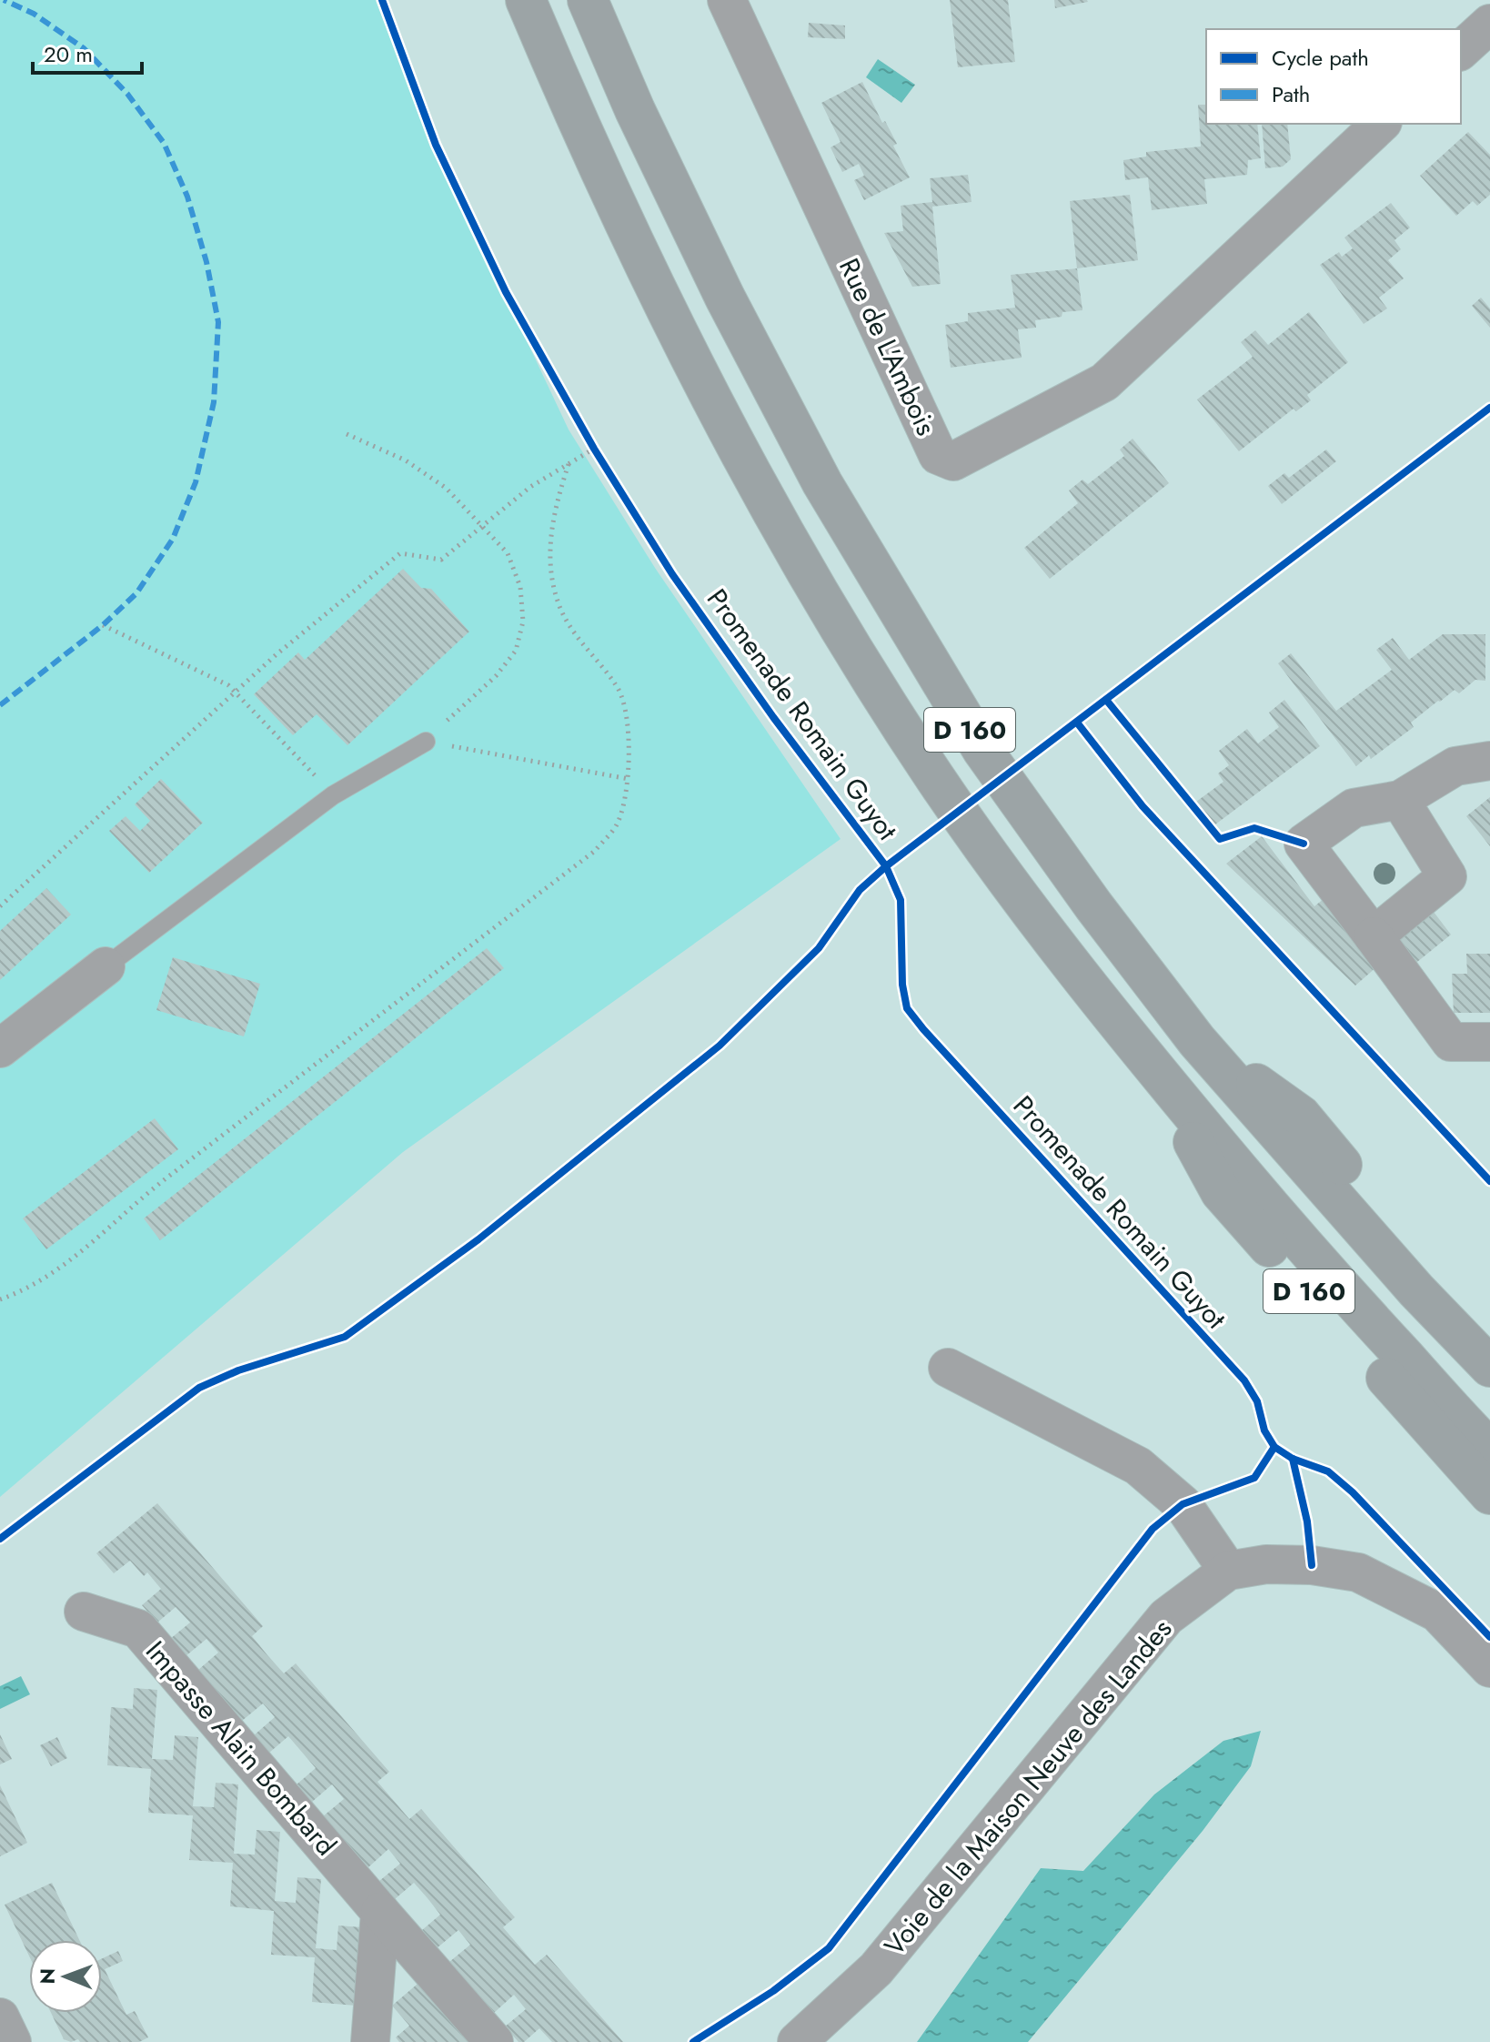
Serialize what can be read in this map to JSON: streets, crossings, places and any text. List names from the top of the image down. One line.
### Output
{"streets":{"highway":["D 160"],"street":["Rue de L'Ambois","Impasse Alain Bombard","Voie de la Maison Neuve des Landes"],"cycle path":["Promenade Romain Guyot"]},"legend":["Cycle path","Path"],"scale_bar":"20 m","north":"left"}
